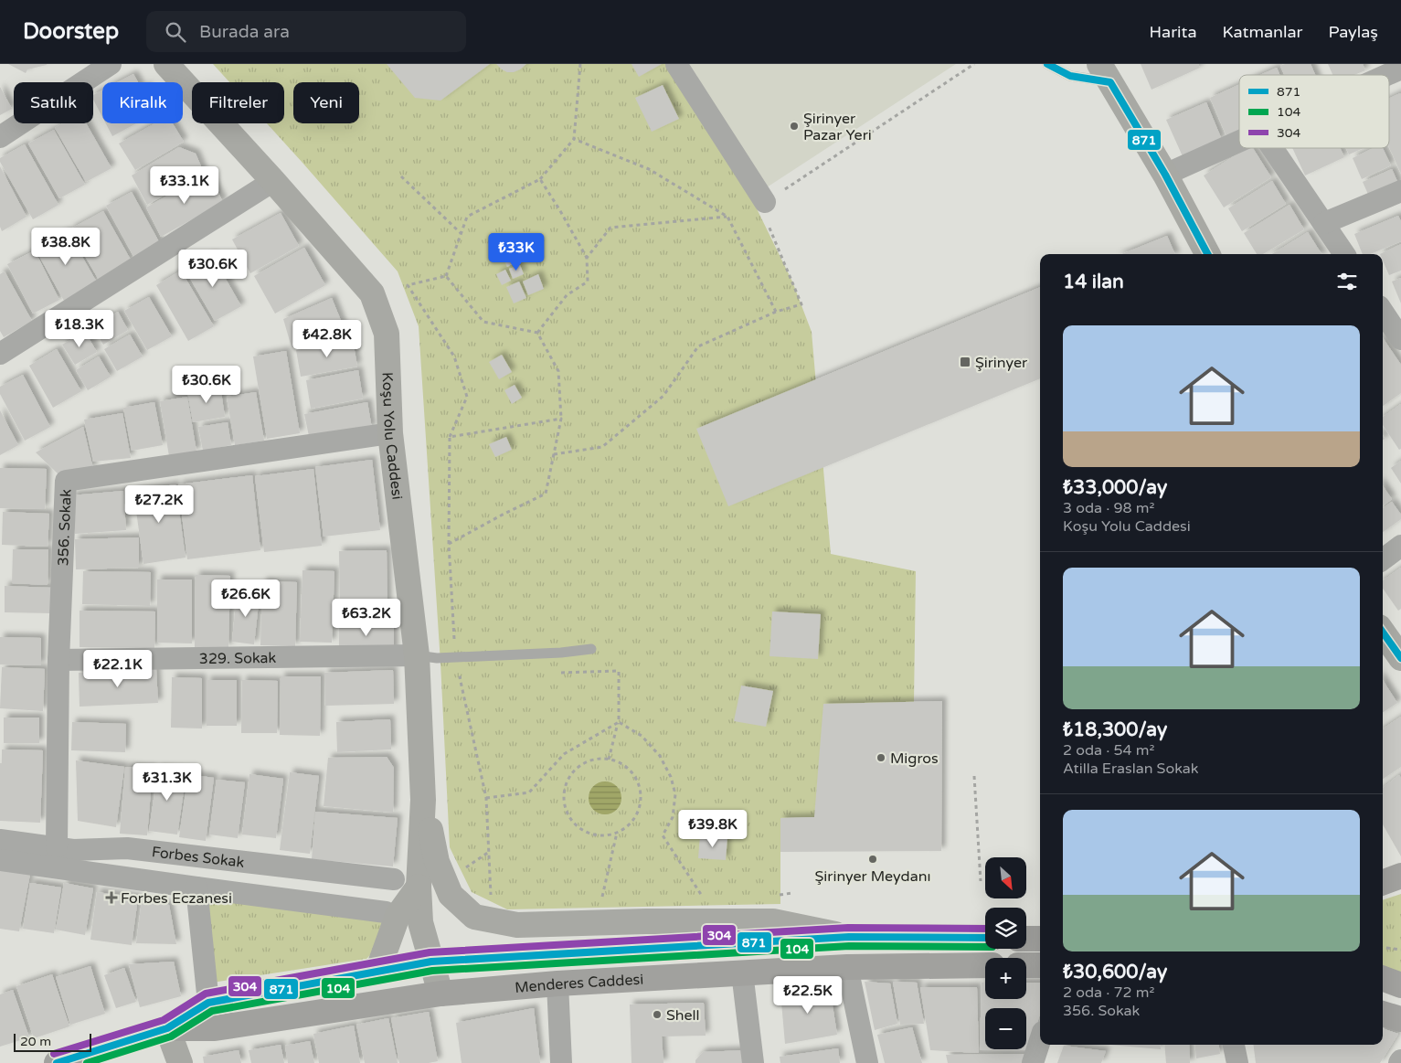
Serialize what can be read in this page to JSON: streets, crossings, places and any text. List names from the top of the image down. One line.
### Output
{"streets":{"main road":["Koşu Yolu Caddesi","Menderes Caddesi"],"street":["356. Sokak","329. Sokak","Forbes Sokak"]},"crossings":[["Koşu Yolu Caddesi","356. Sokak"],["Koşu Yolu Caddesi","329. Sokak"],["Koşu Yolu Caddesi","Menderes Caddesi"],["356. Sokak","329. Sokak"],["356. Sokak","Forbes Sokak"],["Forbes Sokak","Menderes Caddesi"]],"places":{"other":["Şirinyer Pazar Yeri","Migros","Şirinyer Meydanı","Shell"],"transit":["Şirinyer"],"health":["Forbes Eczanesi"]},"lines":["transit line 871","transit line 304","transit line 104"],"legend":["871","104","304"],"scale_bar":"20 m","north":"bottom right","page":{"header":"Doorstep","search":"Burada ara","nav":["Harita","Katmanlar","Paylaş"],"chip":["Satılık","Kiralık","Filtreler","Yeni"],"price":["₺33.1K","₺38.8K","₺33K","₺30.6K","₺18.3K","₺42.8K","₺30.6K","₺27.2K","₺26.6K","₺63.2K","₺22.1K","₺31.3K","₺39.8K","₺22.5K"],"heading":"14 ilan","list":[{"name":"₺33,000/ay","note":"3 oda · 98 m² · Koşu Yolu Caddesi"},{"name":"₺18,300/ay","note":"2 oda · 54 m² · Atilla Eraslan Sokak"},{"name":"₺30,600/ay","note":"2 oda · 72 m² · 356. Sokak"}],"map_buttons":["+","−"],"scale":"20 m"}}
